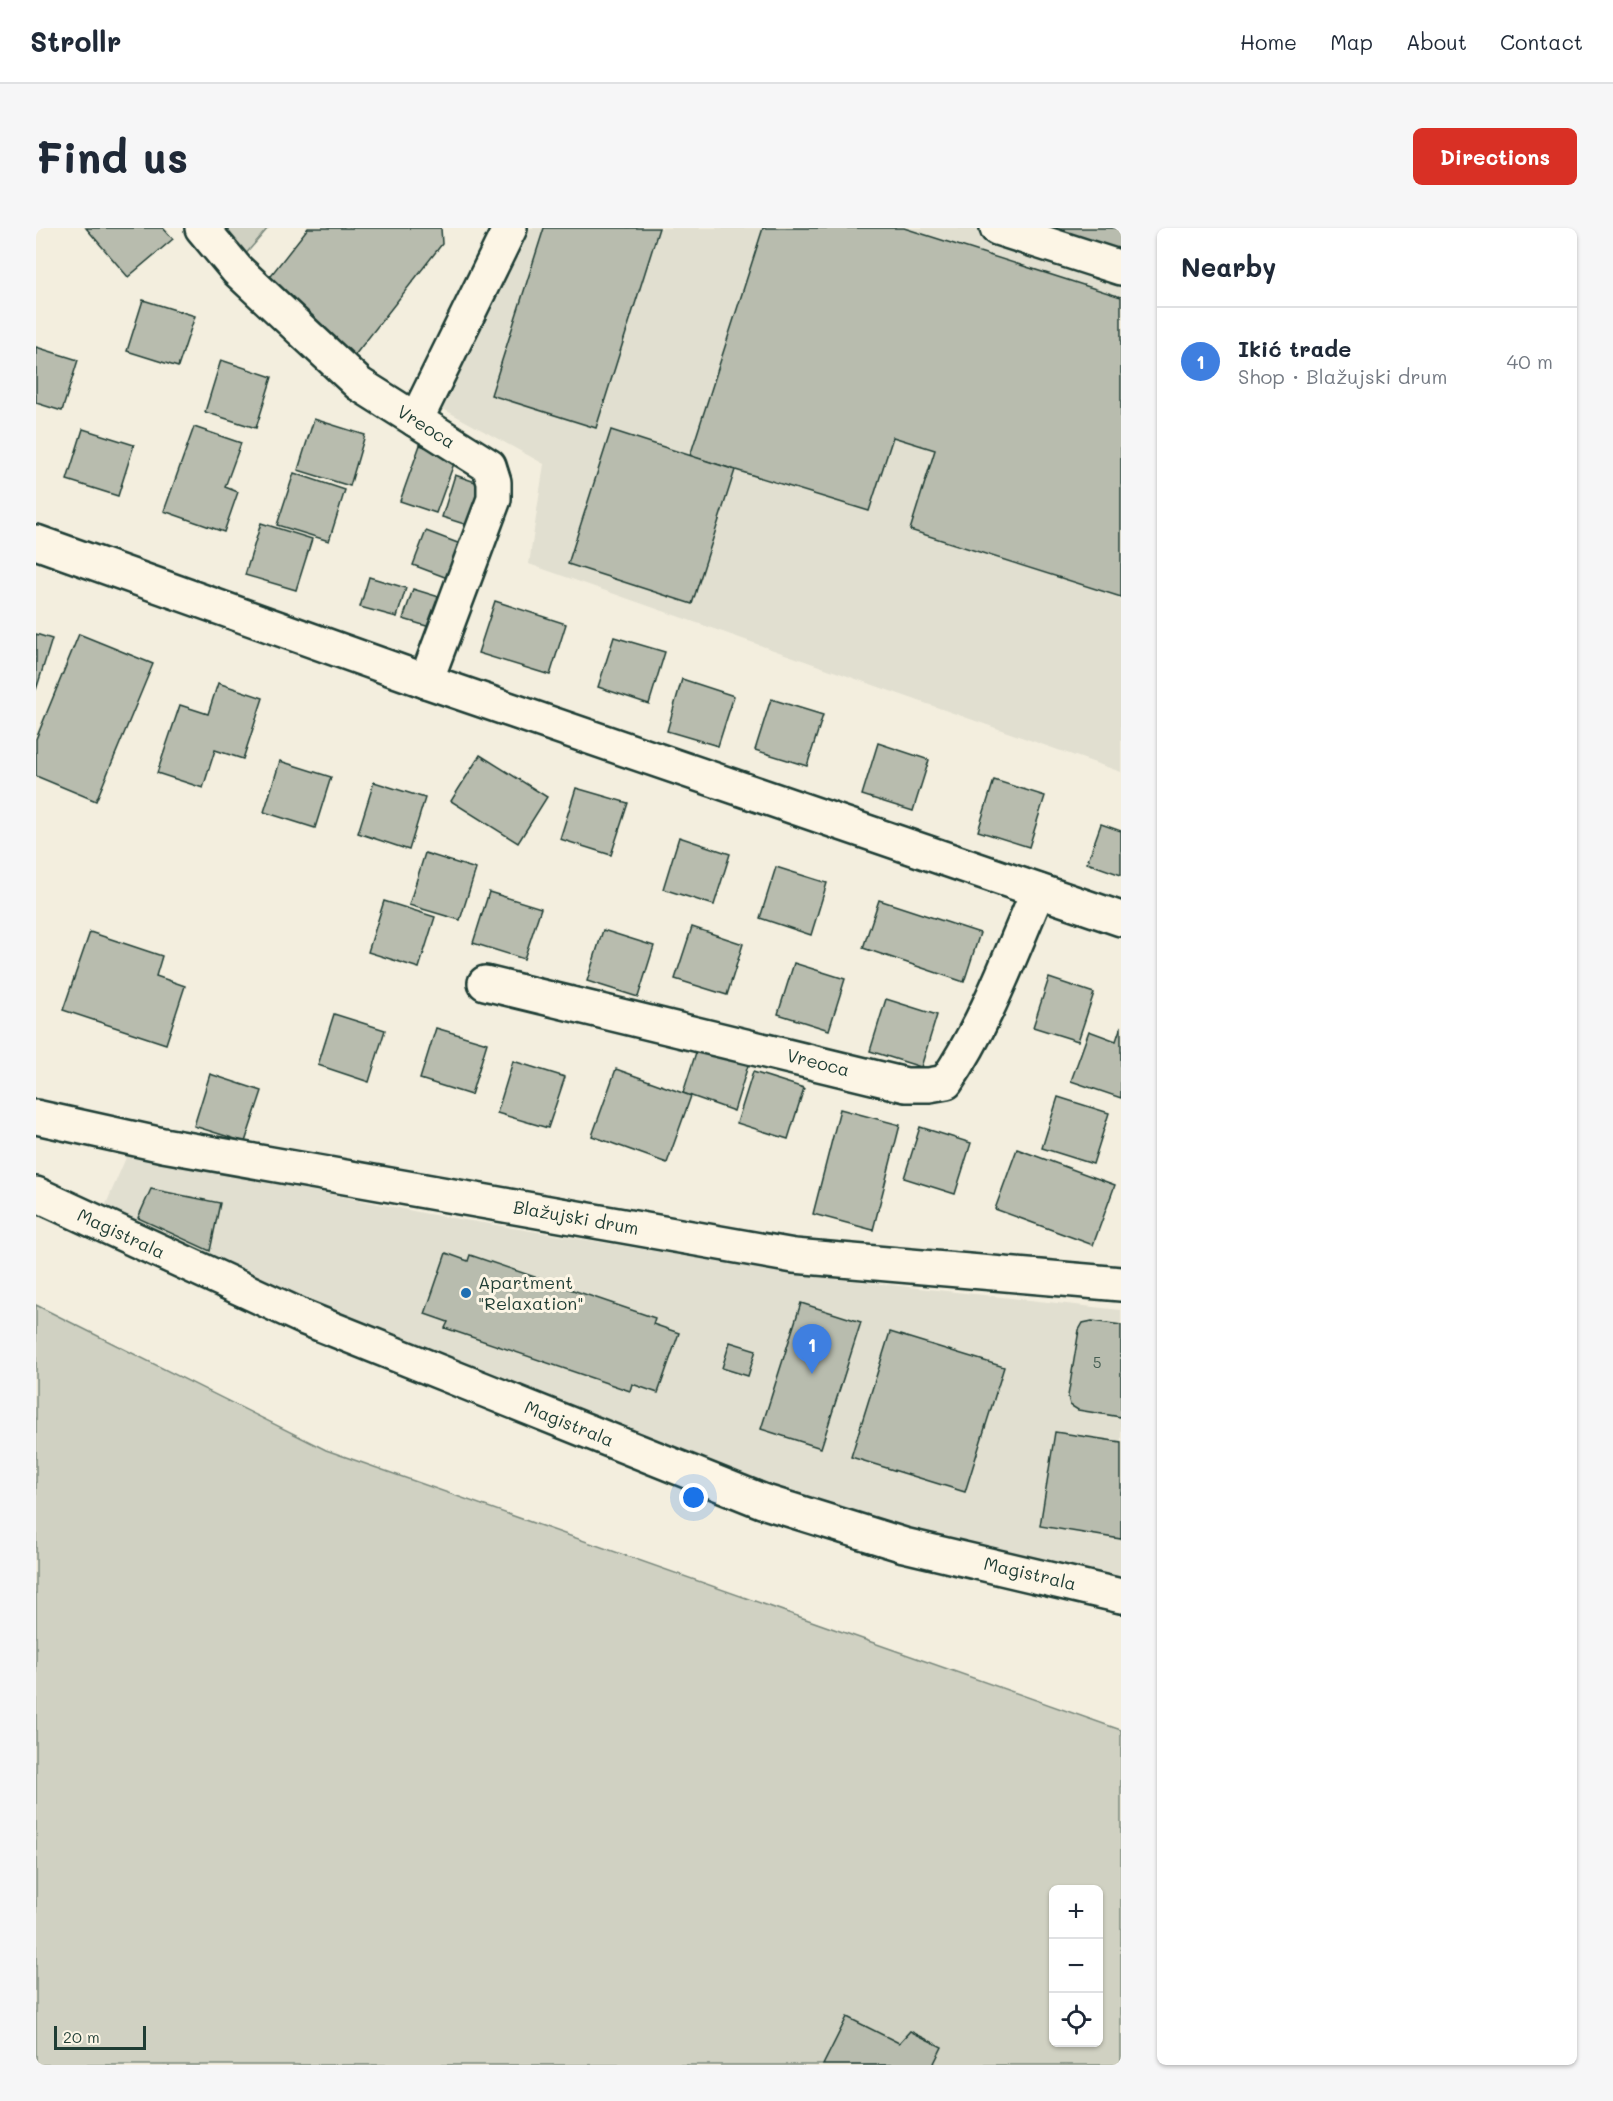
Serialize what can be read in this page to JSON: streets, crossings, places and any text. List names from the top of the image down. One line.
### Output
{"streets":{"street":["Vreoca","Blažujski drum","Magistrala"]},"places":["Apartment \"Relaxation\""],"house_numbers":["5"],"scale_bar":"20 m","page":{"header":"Strollr","nav":["Home","Map","About","Contact"],"buttons":"Directions","title":"Find us","heading":"Nearby","list":[{"mark":"1","name":"Ikić trade","note":"Shop · Blažujski drum","value":"40 m"}],"pins":"1","map_buttons":["+","−"],"scale":"20 m"}}
